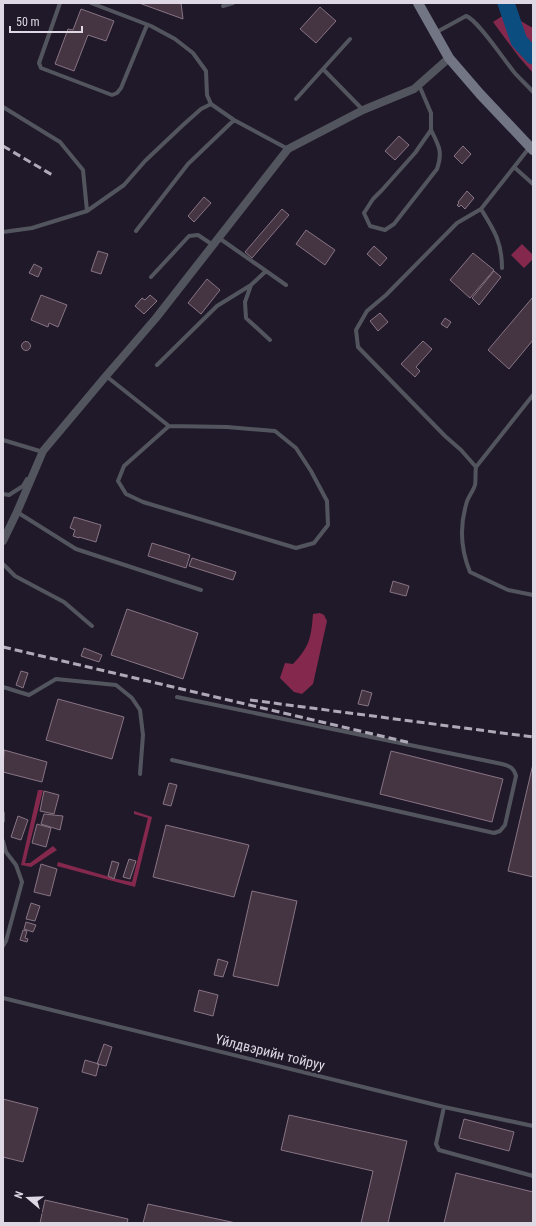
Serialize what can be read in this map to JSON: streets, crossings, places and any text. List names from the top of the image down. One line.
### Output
{"streets":{"lane":["Үйлдвэрийн тойруу"]},"scale_bar":"50 m","north":"left"}
